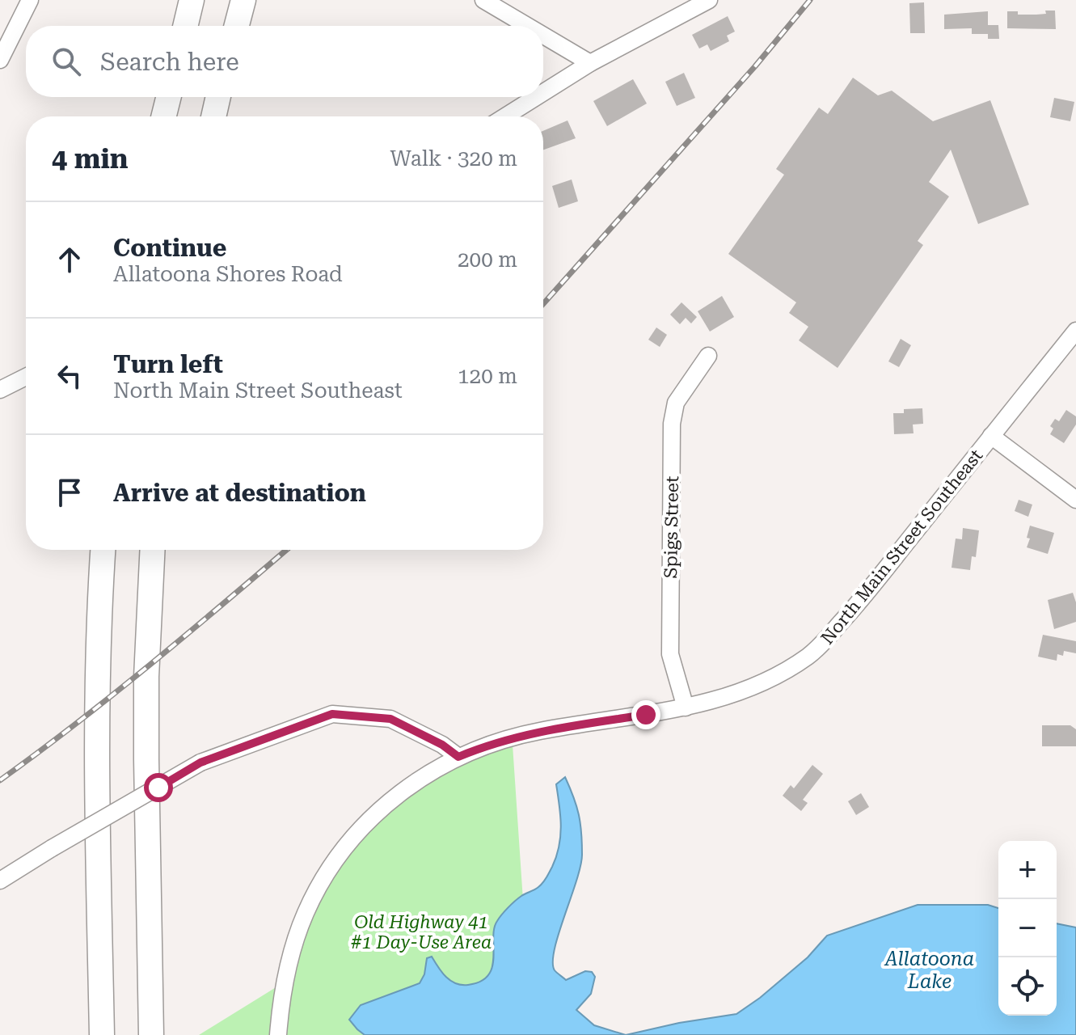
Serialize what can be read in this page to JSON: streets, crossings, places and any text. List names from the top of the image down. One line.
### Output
{"streets":{"street":["Spigs Street","North Main Street Southeast"]},"crossings":[["Spigs Street","North Main Street Southeast"]],"water":["Allatoona Lake"],"parks":["Old Highway 41 #1 Day-Use Area"],"page":{"search":"Search here","heading":["4 min","Walk · 320 m"],"list":[["Continue","Allatoona Shores Road","200 m"],["Turn left","North Main Street Southeast","120 m"],"Arrive at destination"],"map_buttons":["+","−"]}}
